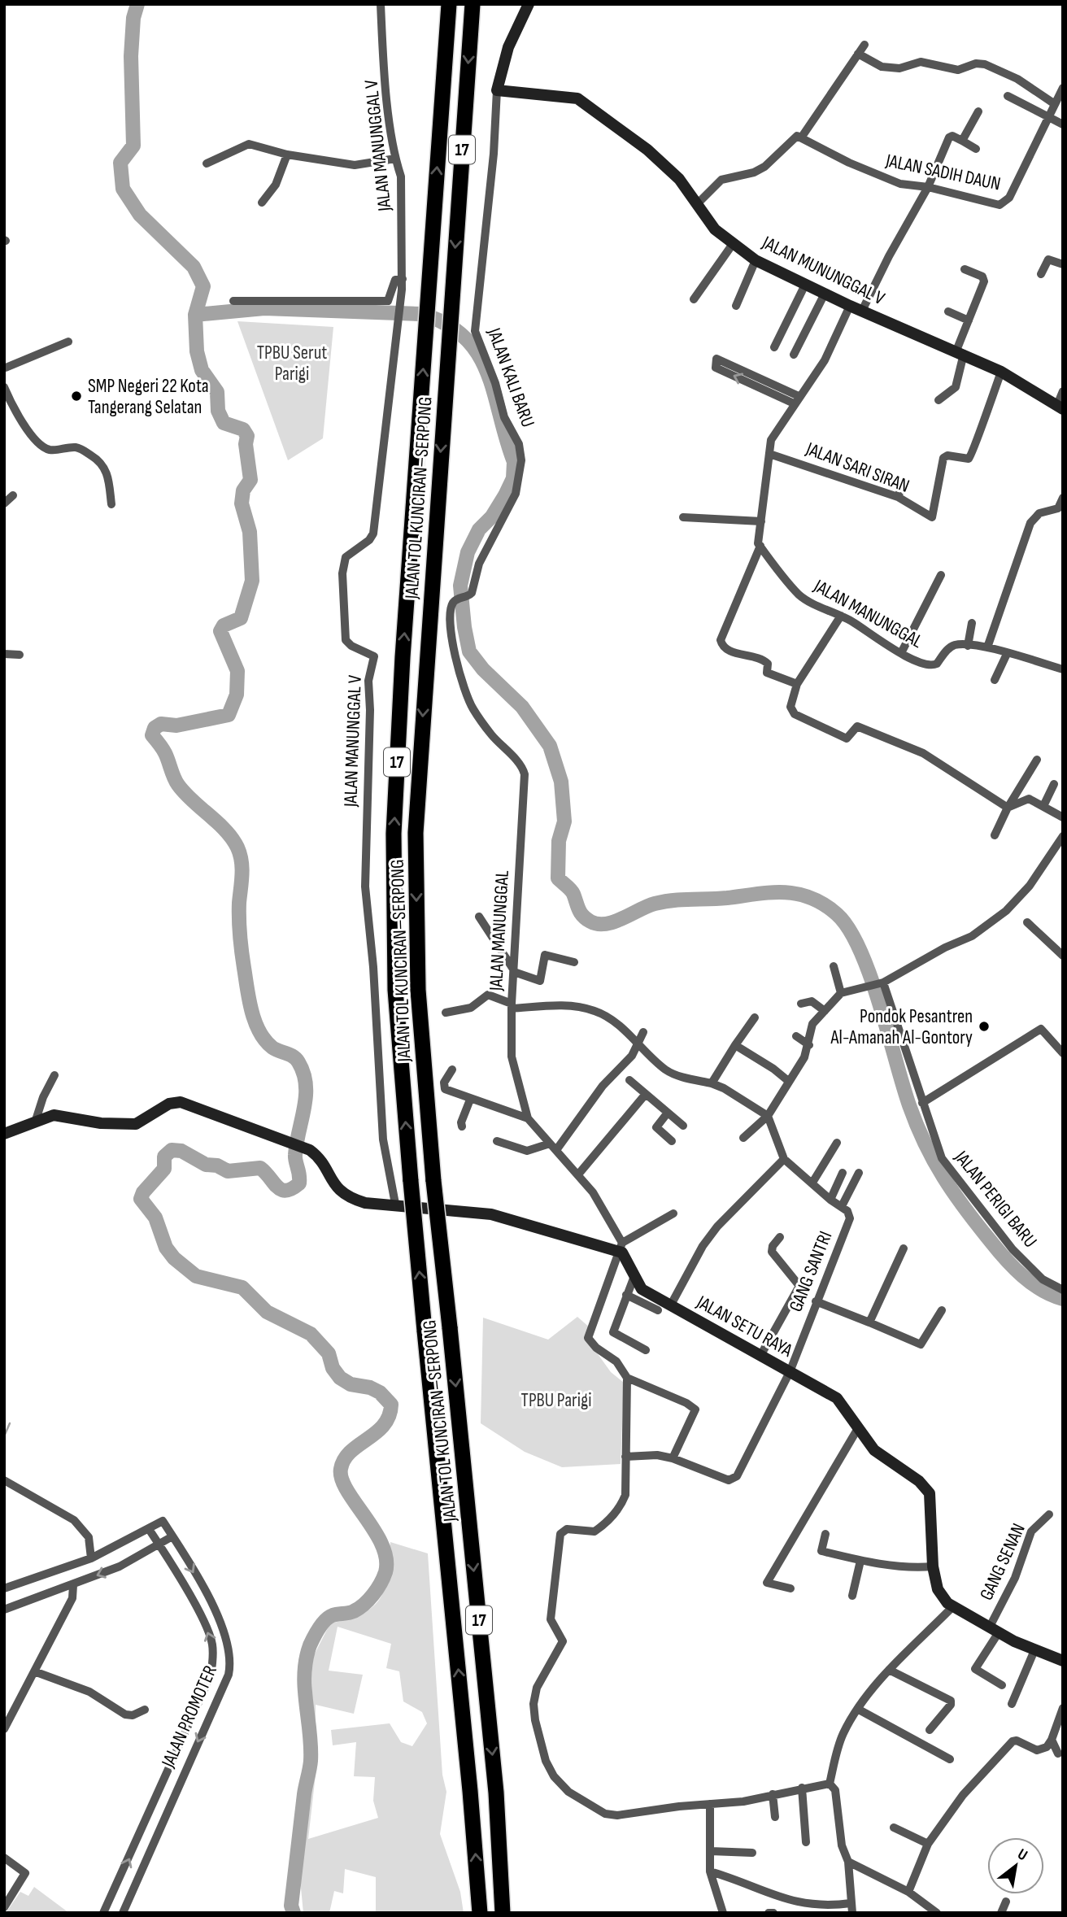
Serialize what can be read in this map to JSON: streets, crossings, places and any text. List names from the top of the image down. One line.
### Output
{"streets":{"highway":["17","JALAN TOL KUNCIRAN–SERPONG"],"street":["JALAN MANUNGGAL V","JALAN SADIH DAUN","JALAN MUNUNGGAL V","JALAN KALI BARU","JALAN SARI SIRAN","JALAN MANUNGGAL","JALAN PERIGI BARU","GANG SANTRI","JALAN SETU RAYA","GANG SENAN","JALAN PROMOTER"]},"crossings":[["JALAN MUNUNGGAL V","JALAN KALI BARU"],["JALAN MUNUNGGAL V","JALAN SARI SIRAN"],["JALAN KALI BARU","JALAN MANUNGGAL"],["JALAN MANUNGGAL","JALAN SETU RAYA"],["GANG SANTRI","JALAN SETU RAYA"],["JALAN SETU RAYA","GANG SENAN"]],"parks":["TPBU Serut Parigi","TPBU Parigi"],"places":["SMP Negeri 22 Kota Tangerang Selatan","Pondok Pesantren Al-Amanah Al-Gontory"],"north":"top right"}
